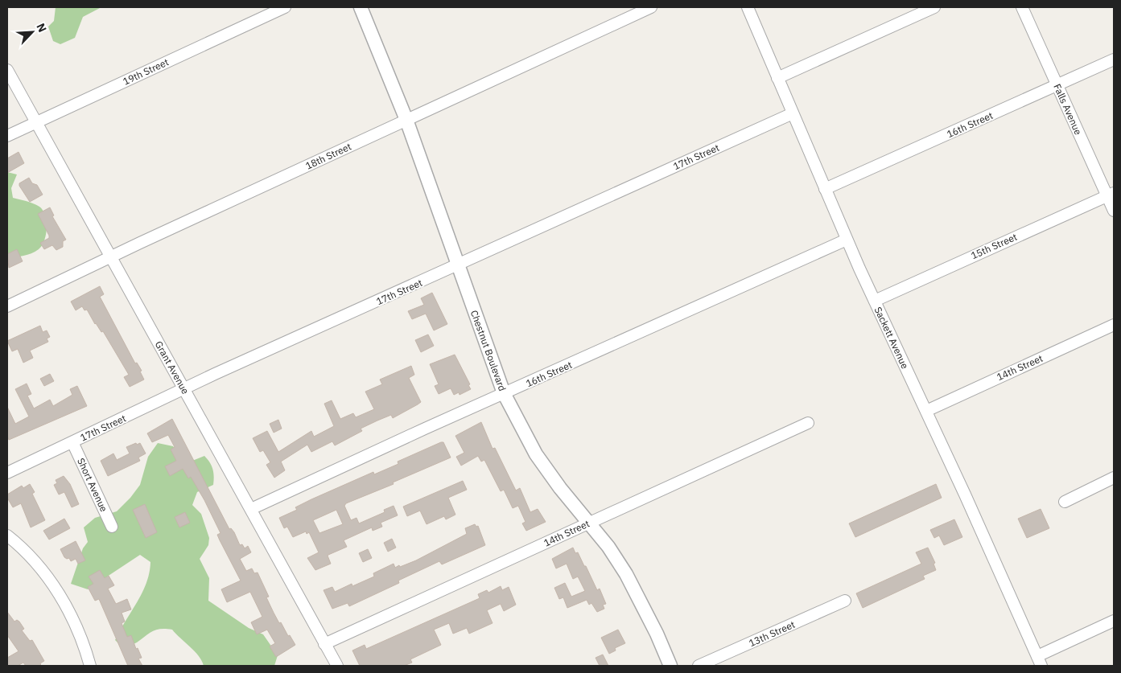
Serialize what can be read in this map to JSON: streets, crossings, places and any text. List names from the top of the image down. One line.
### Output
{"streets":{"street":["19th Street","Falls Avenue","16th Street","18th Street","17th Street","15th Street","Sackett Avenue","Chestnut Boulevard","Grant Avenue","14th Street","Short Avenue","13th Street"]},"crossings":[["19th Street","Grant Avenue"],["Falls Avenue","16th Street"],["Falls Avenue","15th Street"],["16th Street","Sackett Avenue"],["16th Street","Chestnut Boulevard"],["16th Street","Grant Avenue"],["18th Street","Chestnut Boulevard"],["18th Street","Grant Avenue"],["17th Street","Sackett Avenue"],["17th Street","Chestnut Boulevard"],["17th Street","Grant Avenue"],["17th Street","Short Avenue"],["15th Street","Sackett Avenue"],["Sackett Avenue","14th Street"],["Chestnut Boulevard","14th Street"],["Grant Avenue","14th Street"]],"north":"top right"}
